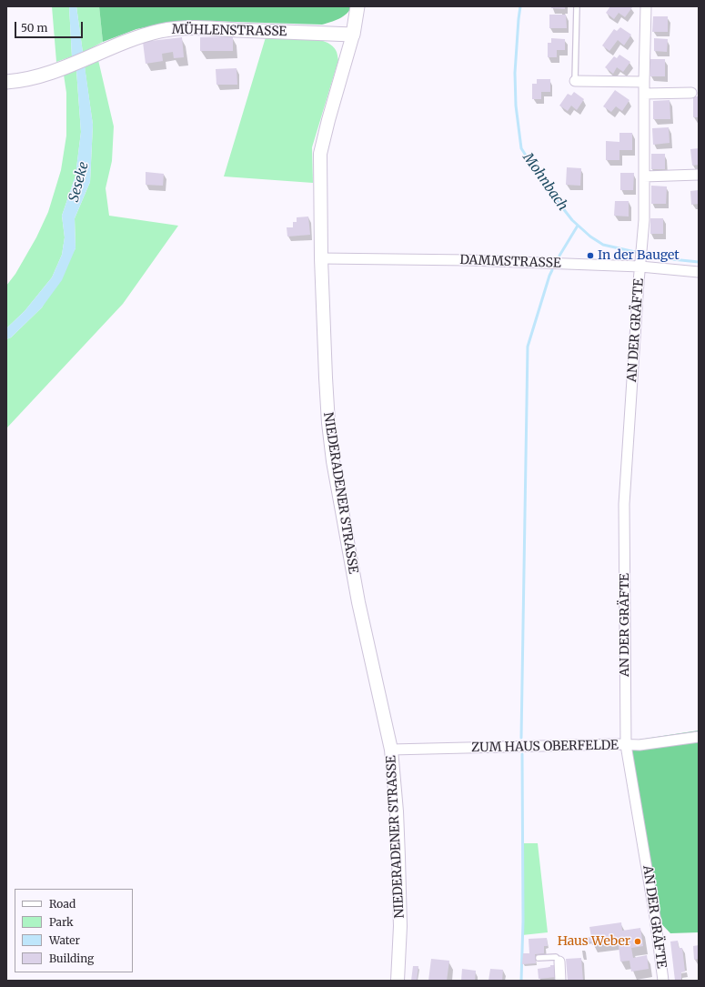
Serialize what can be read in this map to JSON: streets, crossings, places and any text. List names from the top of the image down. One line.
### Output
{"streets":{"main road":["MÜHLENSTRASSE","NIEDERADENER STRASSE"],"street":["DAMMSTRASSE","AN DER GRÄFTE","ZUM HAUS OBERFELDE"]},"crossings":[["MÜHLENSTRASSE","NIEDERADENER STRASSE"],["DAMMSTRASSE","AN DER GRÄFTE"],["DAMMSTRASSE","NIEDERADENER STRASSE"],["AN DER GRÄFTE","ZUM HAUS OBERFELDE"],["NIEDERADENER STRASSE","ZUM HAUS OBERFELDE"]],"water":["Seseke","Mohnbach"],"places":["In der Bauget","Haus Weber"],"legend":["Road","Park","Water","Building"],"scale_bar":"50 m"}
